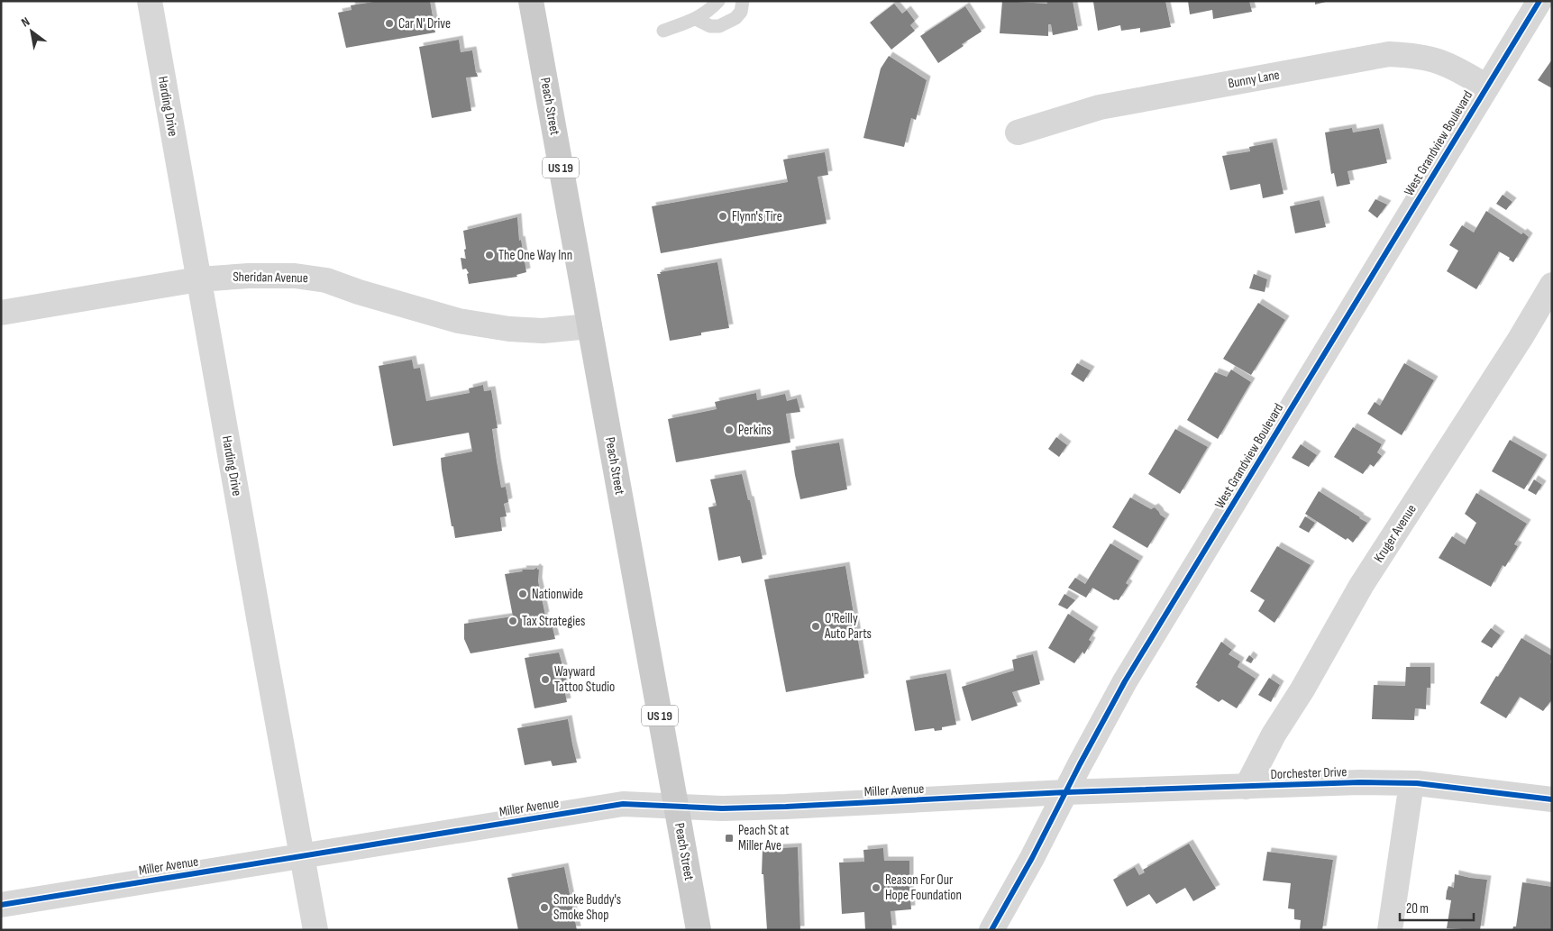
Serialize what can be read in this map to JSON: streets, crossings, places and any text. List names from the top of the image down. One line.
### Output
{"streets":{"main road":["Peach Street","US 19"],"street":["Bunny Lane","Harding Drive","West Grandview Boulevard","Sheridan Avenue","Kruger Avenue","Dorchester Drive","Miller Avenue"]},"crossings":[["Bunny Lane","West Grandview Boulevard"],["Harding Drive","Sheridan Avenue"],["Harding Drive","Miller Avenue"],["Peach Street","Sheridan Avenue"],["Peach Street","Miller Avenue"],["West Grandview Boulevard","Dorchester Drive"],["West Grandview Boulevard","Miller Avenue"],["Kruger Avenue","Dorchester Drive"],["Dorchester Drive","Miller Avenue"]],"places":{"other":["Car N' Drive","Flynn's Tire","The One Way Inn","Perkins","Nationwide","Tax Strategies","O'Reilly Auto Parts","Wayward Tattoo Studio","Reason For Our Hope Foundation","Smoke Buddy's Smoke Shop"],"transit":["Peach St at Miller Ave"]},"scale_bar":"20 m","north":"top left"}
